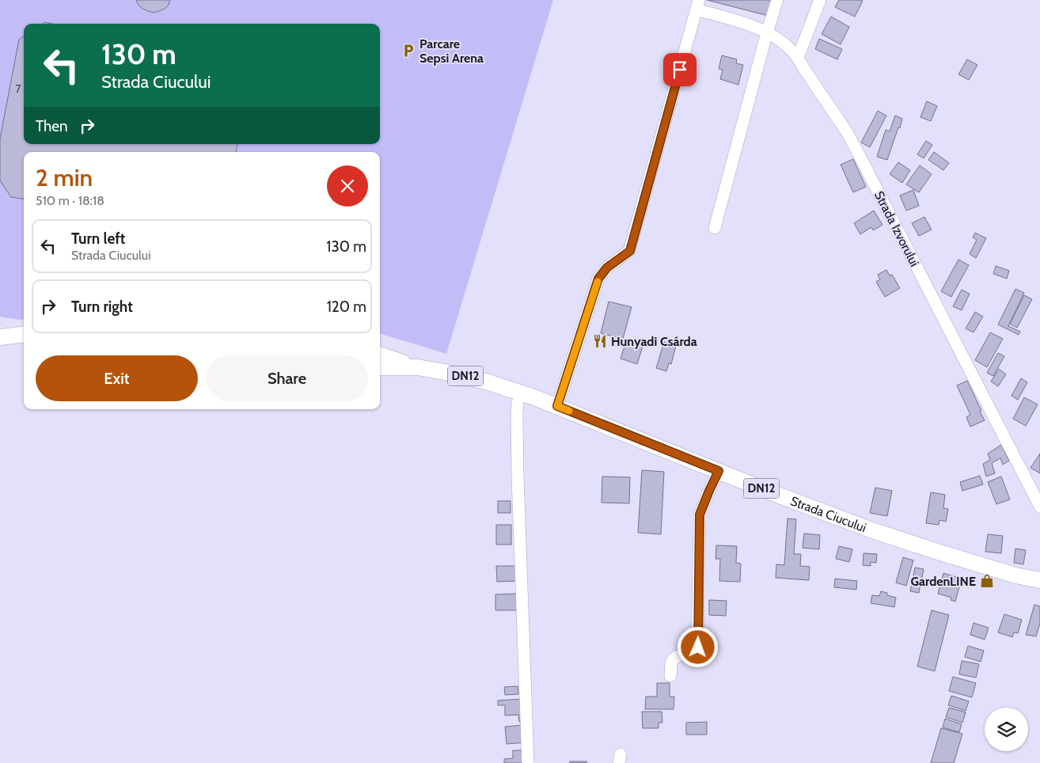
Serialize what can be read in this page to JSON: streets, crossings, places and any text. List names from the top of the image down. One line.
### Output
{"streets":{"main road":["DN12","Strada Ciucului"],"street":["Strada Izvorului"]},"crossings":[["DN12","Strada Ciucului"]],"places":{"parking":["Parcare Sepsi Arena"],"restaurant":["Hunyadi Csárda"],"shop":["GardenLINE"]},"house_numbers":["7"],"page":{"turn":["130 m","Strada Ciucului"],"then":"Then","heading":["2 min","510 m · 18:18"],"list":[{"name":"Turn left","note":"Strada Ciucului","value":"130 m"},{"name":"Turn right","value":"120 m"}],"buttons":["Exit","Share"]}}
